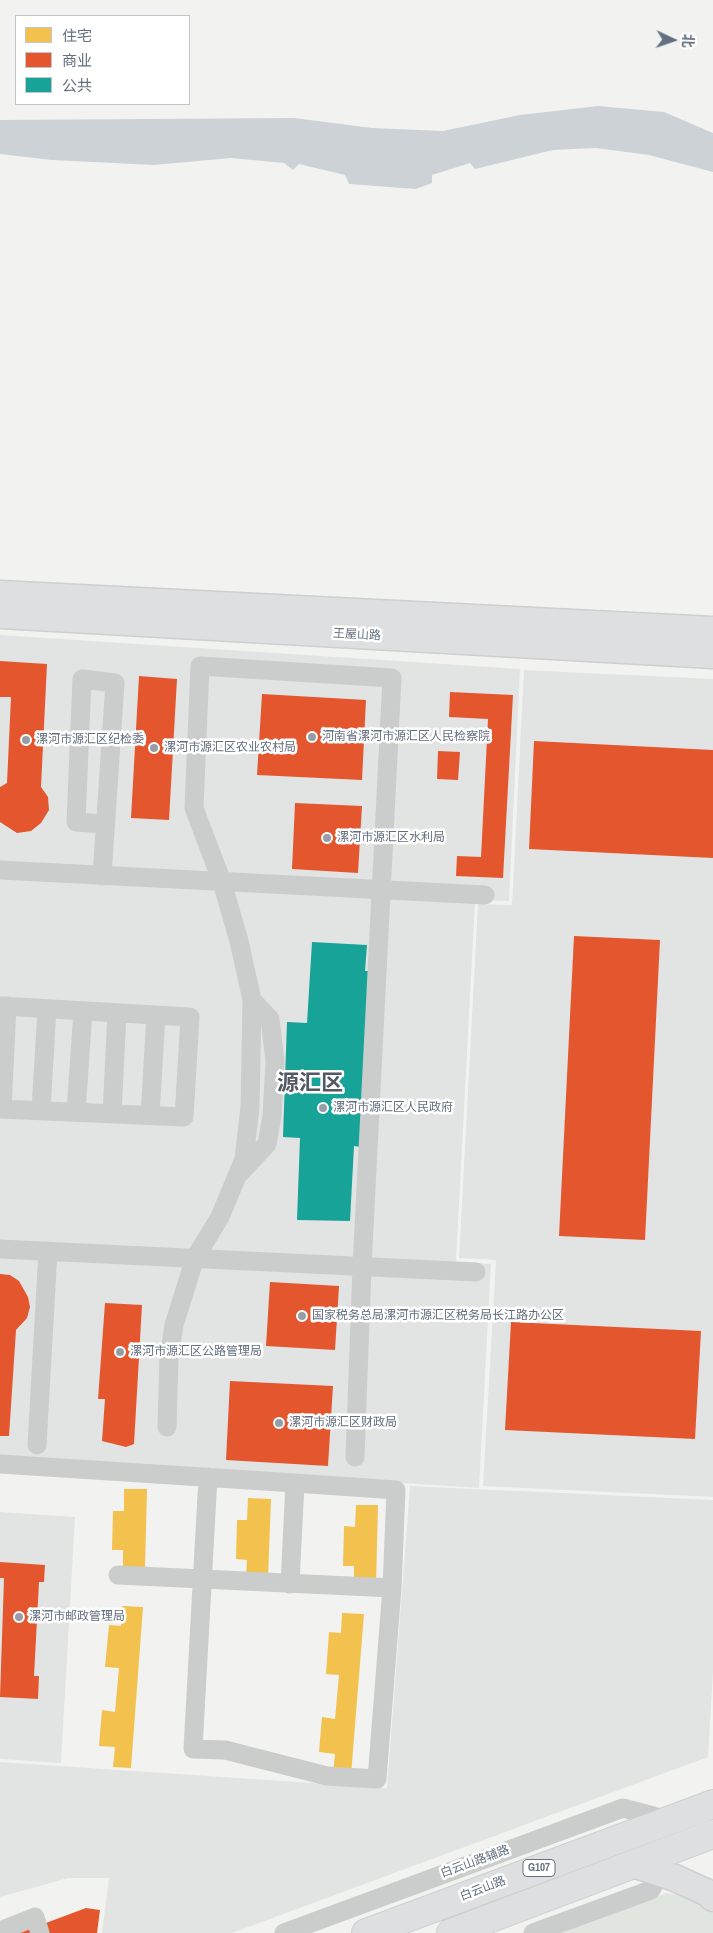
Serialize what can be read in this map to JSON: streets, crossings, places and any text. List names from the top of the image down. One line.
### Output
{"streets":{"highway":["G107","白云山路"],"street":["王屋山路","白云山路辅路"]},"crossings":[["白云山路辅路","白云山路"]],"districts":["源汇区"],"places":["河南省漯河市源汇区人民检察院","漯河市源汇区纪检委","漯河市源汇区农业农村局","漯河市源汇区水利局","漯河市源汇区人民政府","国家税务总局漯河市源汇区税务局长江路办公区","漯河市源汇区公路管理局","漯河市源汇区财政局","漯河市邮政管理局"],"legend":["住宅","商业","公共"],"north":"right"}
